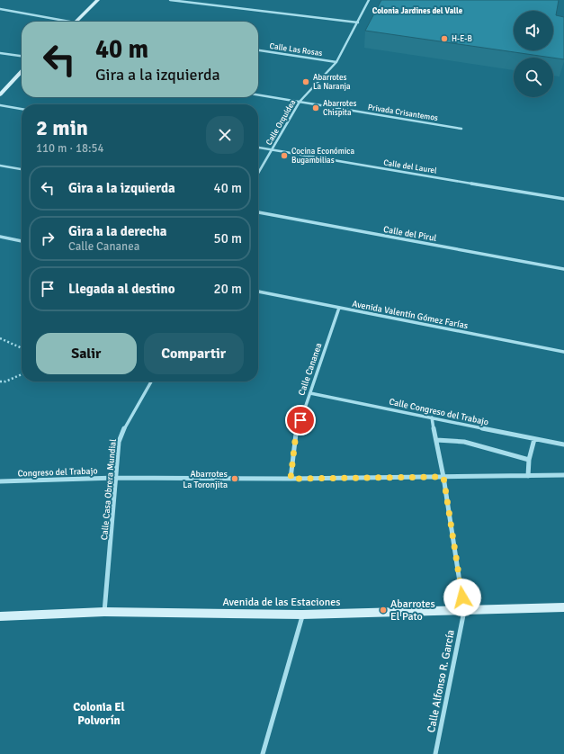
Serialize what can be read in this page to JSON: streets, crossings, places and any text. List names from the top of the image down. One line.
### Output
{"streets":{"street":["Calle Las Rosas","Privada Crisantemos","Calle Orquídea","Calle del Laurel","Calle del Pirul","Avenida Valentín Gómez Farías","Calle Cananea","Calle Congreso del Trabajo","Congreso del Trabajo","Calle Casa Obrera Mundial","Avenida de las Estaciones","Calle Alfonso R. García"]},"crossings":[["Calle Las Rosas","Calle Orquídea"],["Privada Crisantemos","Calle Orquídea"],["Calle Orquídea","Calle del Laurel"],["Avenida Valentín Gómez Farías","Calle Cananea"],["Calle Cananea","Calle Congreso del Trabajo"],["Calle Cananea","Congreso del Trabajo"],["Congreso del Trabajo","Calle Casa Obrera Mundial"],["Calle Casa Obrera Mundial","Avenida de las Estaciones"],["Avenida de las Estaciones","Calle Alfonso R. García"]],"districts":["Colonia Jardines del Valle","Colonia El Polvorín"],"places":["H-E-B","Abarrotes La Naranja","Abarrotes Chispita","Cocina Económica Bugambilias","Abarrotes La Toronjita","Abarrotes El Pato"],"page":{"turn":["40 m","Gira a la izquierda"],"heading":["2 min","110 m · 18:54"],"list":[{"name":"Gira a la izquierda","value":"40 m"},{"name":"Gira a la derecha","note":"Calle Cananea","value":"50 m"},{"name":"Llegada al destino","value":"20 m"}],"buttons":["Salir","Compartir"]}}
